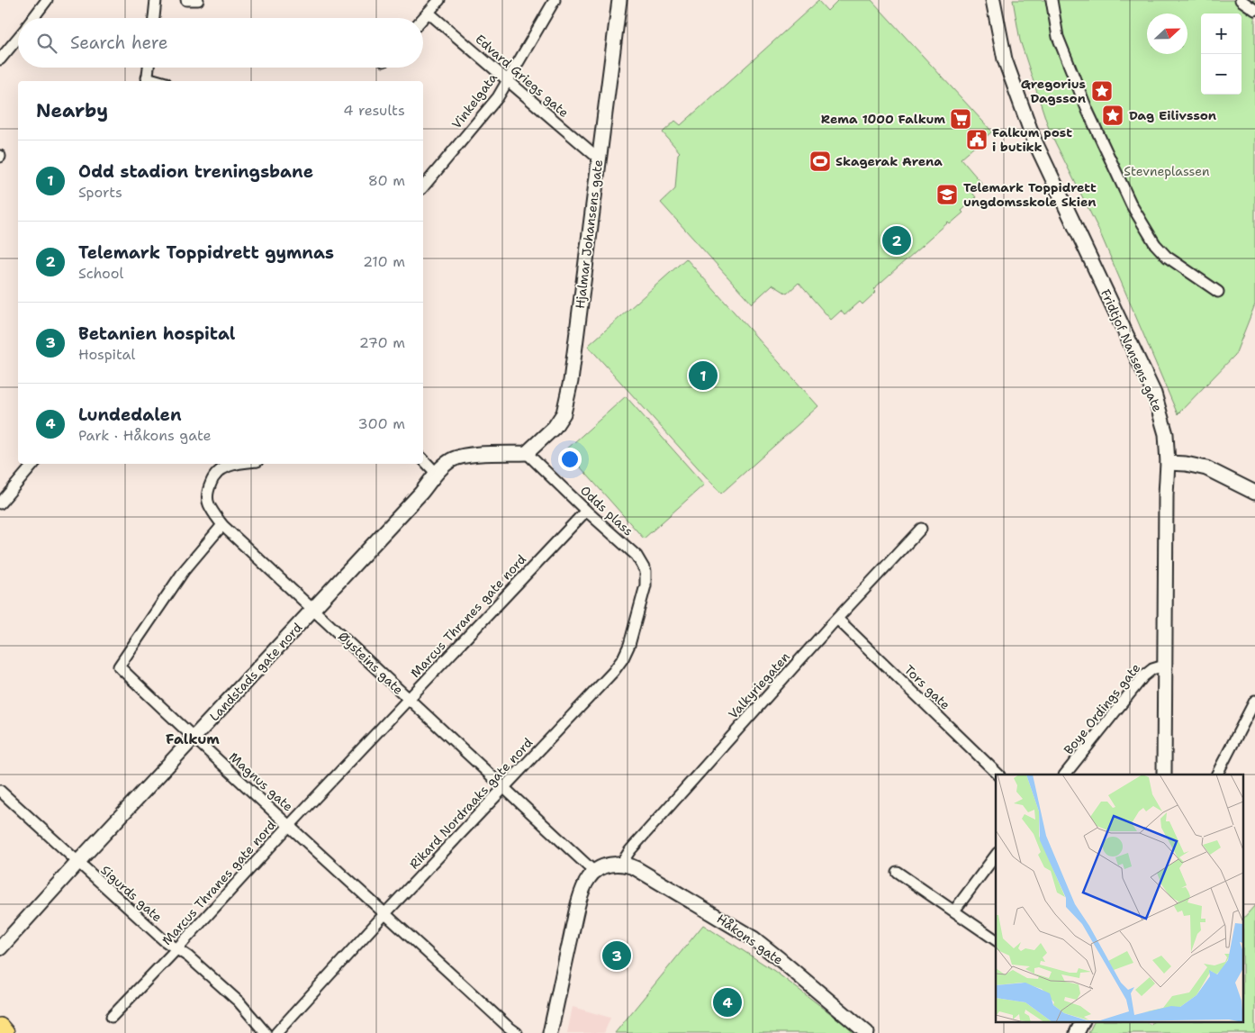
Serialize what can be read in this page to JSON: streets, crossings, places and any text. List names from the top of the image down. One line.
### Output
{"streets":{"street":["Edvard Griegs gate","Vinkelgata","Hjalmar Johansens gate","Fridtjof Nansens gate","Odds plass","Marcus Thranes gate nord","Øysteins gate","Landstads gate nord","Valkyriegaten","Tors gate","Boye Ordings gate","Magnus gate","Rikard Nordraaks gate nord","Sigurds gate","Håkons gate"]},"crossings":[["Edvard Griegs gate","Vinkelgata"],["Edvard Griegs gate","Hjalmar Johansens gate"],["Hjalmar Johansens gate","Odds plass"],["Fridtjof Nansens gate","Boye Ordings gate"],["Odds plass","Marcus Thranes gate nord"],["Odds plass","Rikard Nordraaks gate nord"],["Marcus Thranes gate nord","Øysteins gate"],["Marcus Thranes gate nord","Magnus gate"],["Marcus Thranes gate nord","Sigurds gate"],["Øysteins gate","Landstads gate nord"],["Øysteins gate","Magnus gate"],["Øysteins gate","Rikard Nordraaks gate nord"],["Landstads gate nord","Magnus gate"],["Landstads gate nord","Sigurds gate"],["Valkyriegaten","Tors gate"],["Valkyriegaten","Håkons gate"],["Magnus gate","Rikard Nordraaks gate nord"]],"districts":["Falkum"],"parks":["Stevneplassen"],"places":{"place":["Gregorius Dagsson","Dag Eilivsson"],"supermarket":["Rema 1000 Falkum"],"public building":["Falkum post i butikk"],"sports":["Skagerak Arena"],"school or university":["Telemark Toppidrett ungdomsskole Skien"]},"north":"right","page":{"map_buttons":["+","−"],"search":"Search here","heading":["Nearby","4 results"],"list":[{"mark":"1","name":"Odd stadion treningsbane","note":"Sports","value":"80 m"},{"mark":"2","name":"Telemark Toppidrett gymnas","note":"School","value":"210 m"},{"mark":"3","name":"Betanien hospital","note":"Hospital","value":"270 m"},{"mark":"4","name":"Lundedalen","note":"Park · Håkons gate","value":"300 m"}],"pins":["2","1","3","4"]}}
